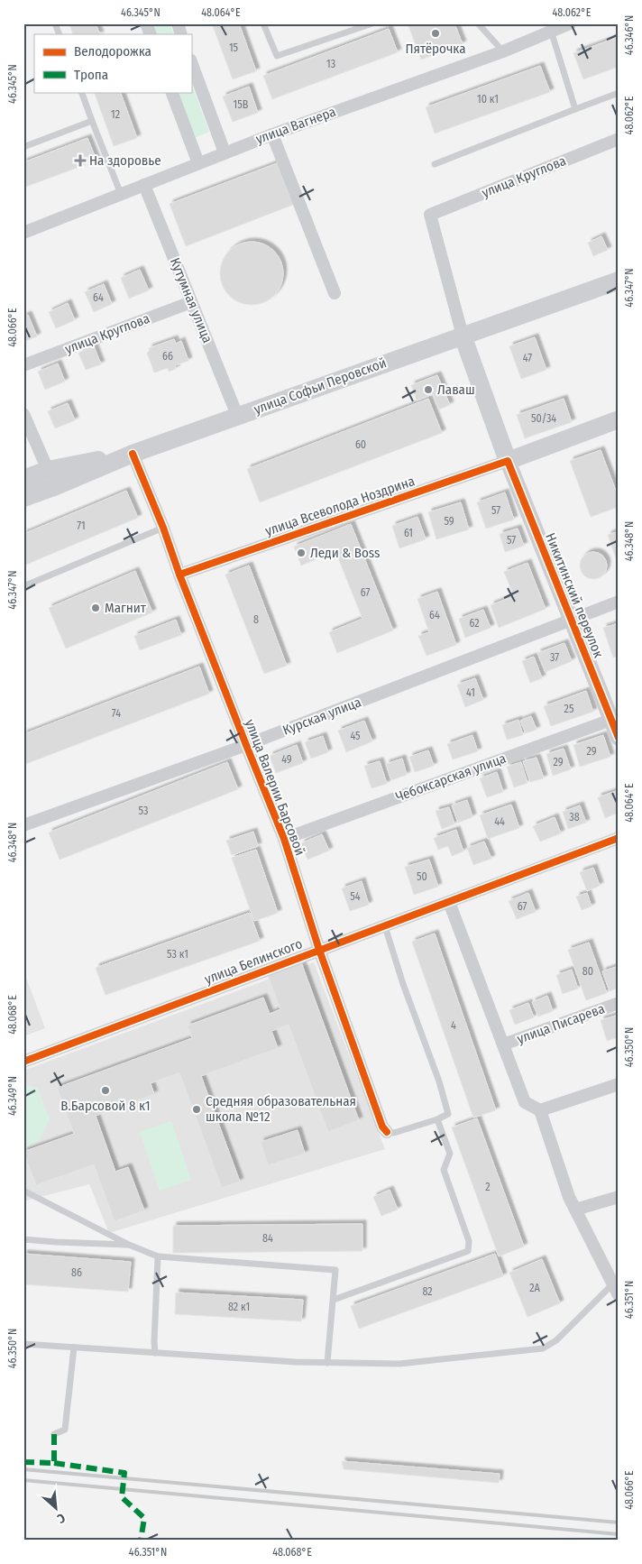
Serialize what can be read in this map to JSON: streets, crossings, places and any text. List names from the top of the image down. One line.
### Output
{"streets":{"main road":["улица Софьи Перовской","улица Всеволода Ноздрина","Никитинский переулок"],"street":["улица Вагнера","улица Круглова","Кутумная улица","Курская улица","Чебоксарская улица","улица Валерии Барсовой","улица Белинского","улица Писарева"]},"crossings":[["улица Вагнера","Кутумная улица"],["улица Круглова","Кутумная улица"],["улица Круглова","улица Софьи Перовской"],["улица Круглова","Никитинский переулок"],["Кутумная улица","улица Софьи Перовской"],["улица Софьи Перовской","Никитинский переулок"],["улица Софьи Перовской","улица Валерии Барсовой"],["улица Всеволода Ноздрина","Никитинский переулок"],["улица Всеволода Ноздрина","улица Валерии Барсовой"],["Никитинский переулок","Курская улица"],["Никитинский переулок","Чебоксарская улица"],["Курская улица","улица Валерии Барсовой"],["Чебоксарская улица","улица Валерии Барсовой"],["улица Валерии Барсовой","улица Белинского"]],"places":{"other":["Пятёрочка","Лаваш","Леди & Boss","Магнит","В.Барсовой 8 к1","Средняя образовательная школа №12"],"health":["На здоровье"]},"house_numbers":["15","13","10 к1","15В","12","64","66","47","50/34","60","57","59","71","61","57","67","64","8","62","37","41","25","74","45","29","49","29","53","38","44","50","54","67","53 к1","80","4","2","84","86","2А","82","82 к1"],"legend":["Велодорожка","Тропа"],"north":"bottom right","coordinates":["46.345°N","48.064°E","48.062°E","46.346°N","46.347°N","48.066°E","46.348°N","48.068°E","46.350°N","46.349°N","46.351°N"]}
